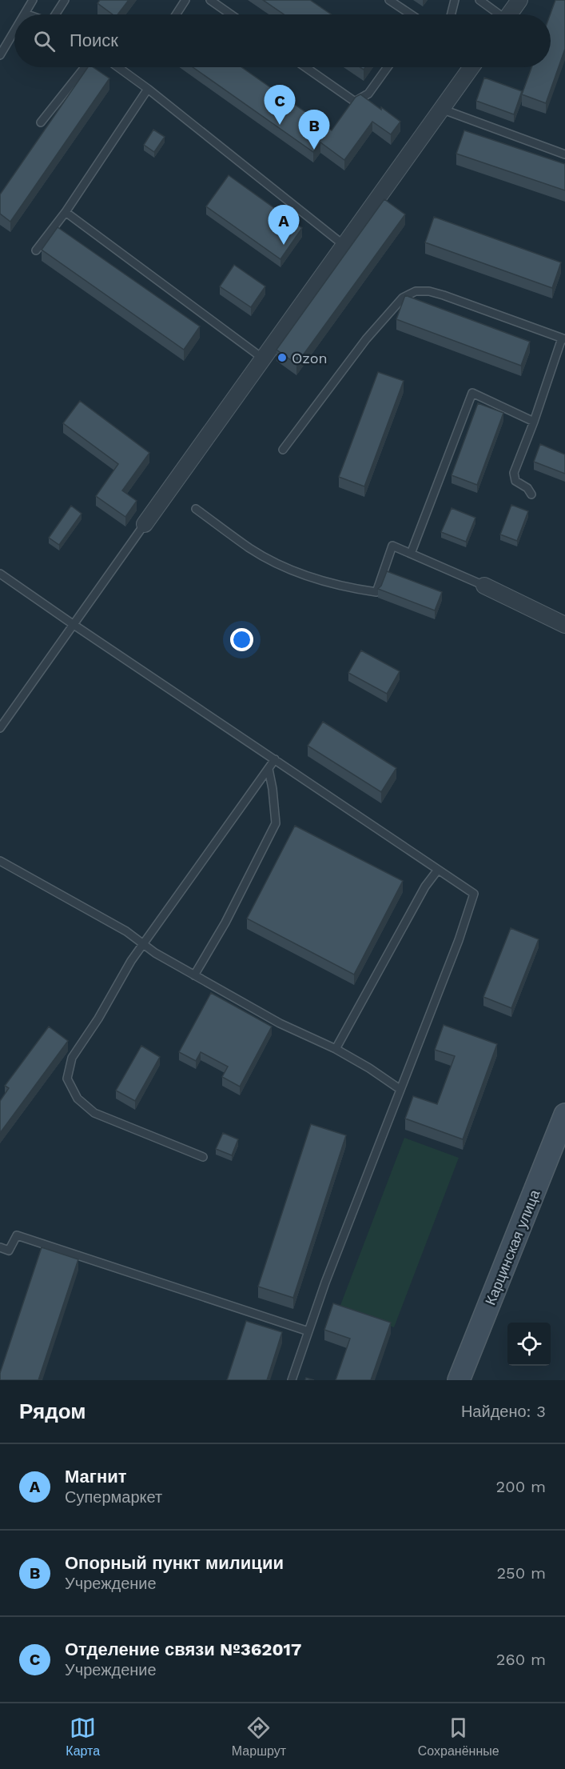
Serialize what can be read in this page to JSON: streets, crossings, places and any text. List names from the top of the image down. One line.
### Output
{"streets":{"main road":["Карцинская улица"]},"places":["Ozon"],"page":{"search":"Поиск","pins":["C","B","A"],"heading":["Рядом","Найдено: 3"],"list":[{"mark":"A","name":"Магнит","note":"Супермаркет","value":"200 m"},{"mark":"B","name":"Опорный пункт милиции","note":"Учреждение","value":"250 m"},{"mark":"C","name":"Отделение связи №362017","note":"Учреждение","value":"260 m"}],"nav":["Карта","Маршрут","Сохранённые"]}}
